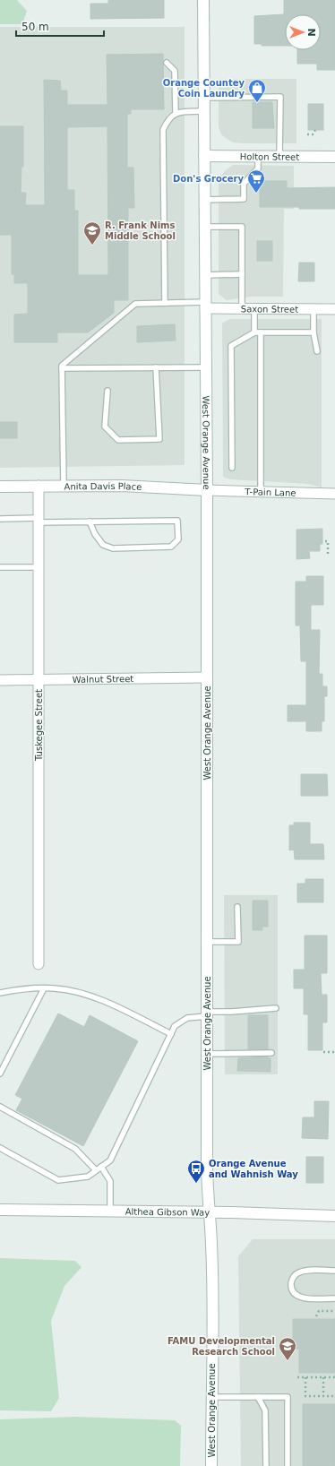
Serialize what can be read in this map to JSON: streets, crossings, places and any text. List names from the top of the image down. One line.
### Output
{"streets":{"main road":["Holton Street","West Orange Avenue","Anita Davis Place","Althea Gibson Way"],"street":["Saxon Street","T-Pain Lane","Walnut Street","Tuskegee Street"]},"crossings":[["Holton Street","West Orange Avenue"],["Saxon Street","West Orange Avenue"],["West Orange Avenue","Anita Davis Place"],["West Orange Avenue","T-Pain Lane"],["West Orange Avenue","Walnut Street"],["West Orange Avenue","Althea Gibson Way"],["Anita Davis Place","T-Pain Lane"],["Anita Davis Place","Tuskegee Street"],["Walnut Street","Tuskegee Street"]],"places":{"shop":["Orange Countey Coin Laundry"],"supermarket":["Don's Grocery"],"school or university":["R. Frank Nims Middle School","FAMU Developmental Research School"],"bus stop":["Orange Avenue and Wahnish Way"]},"scale_bar":"50 m","north":"right"}
